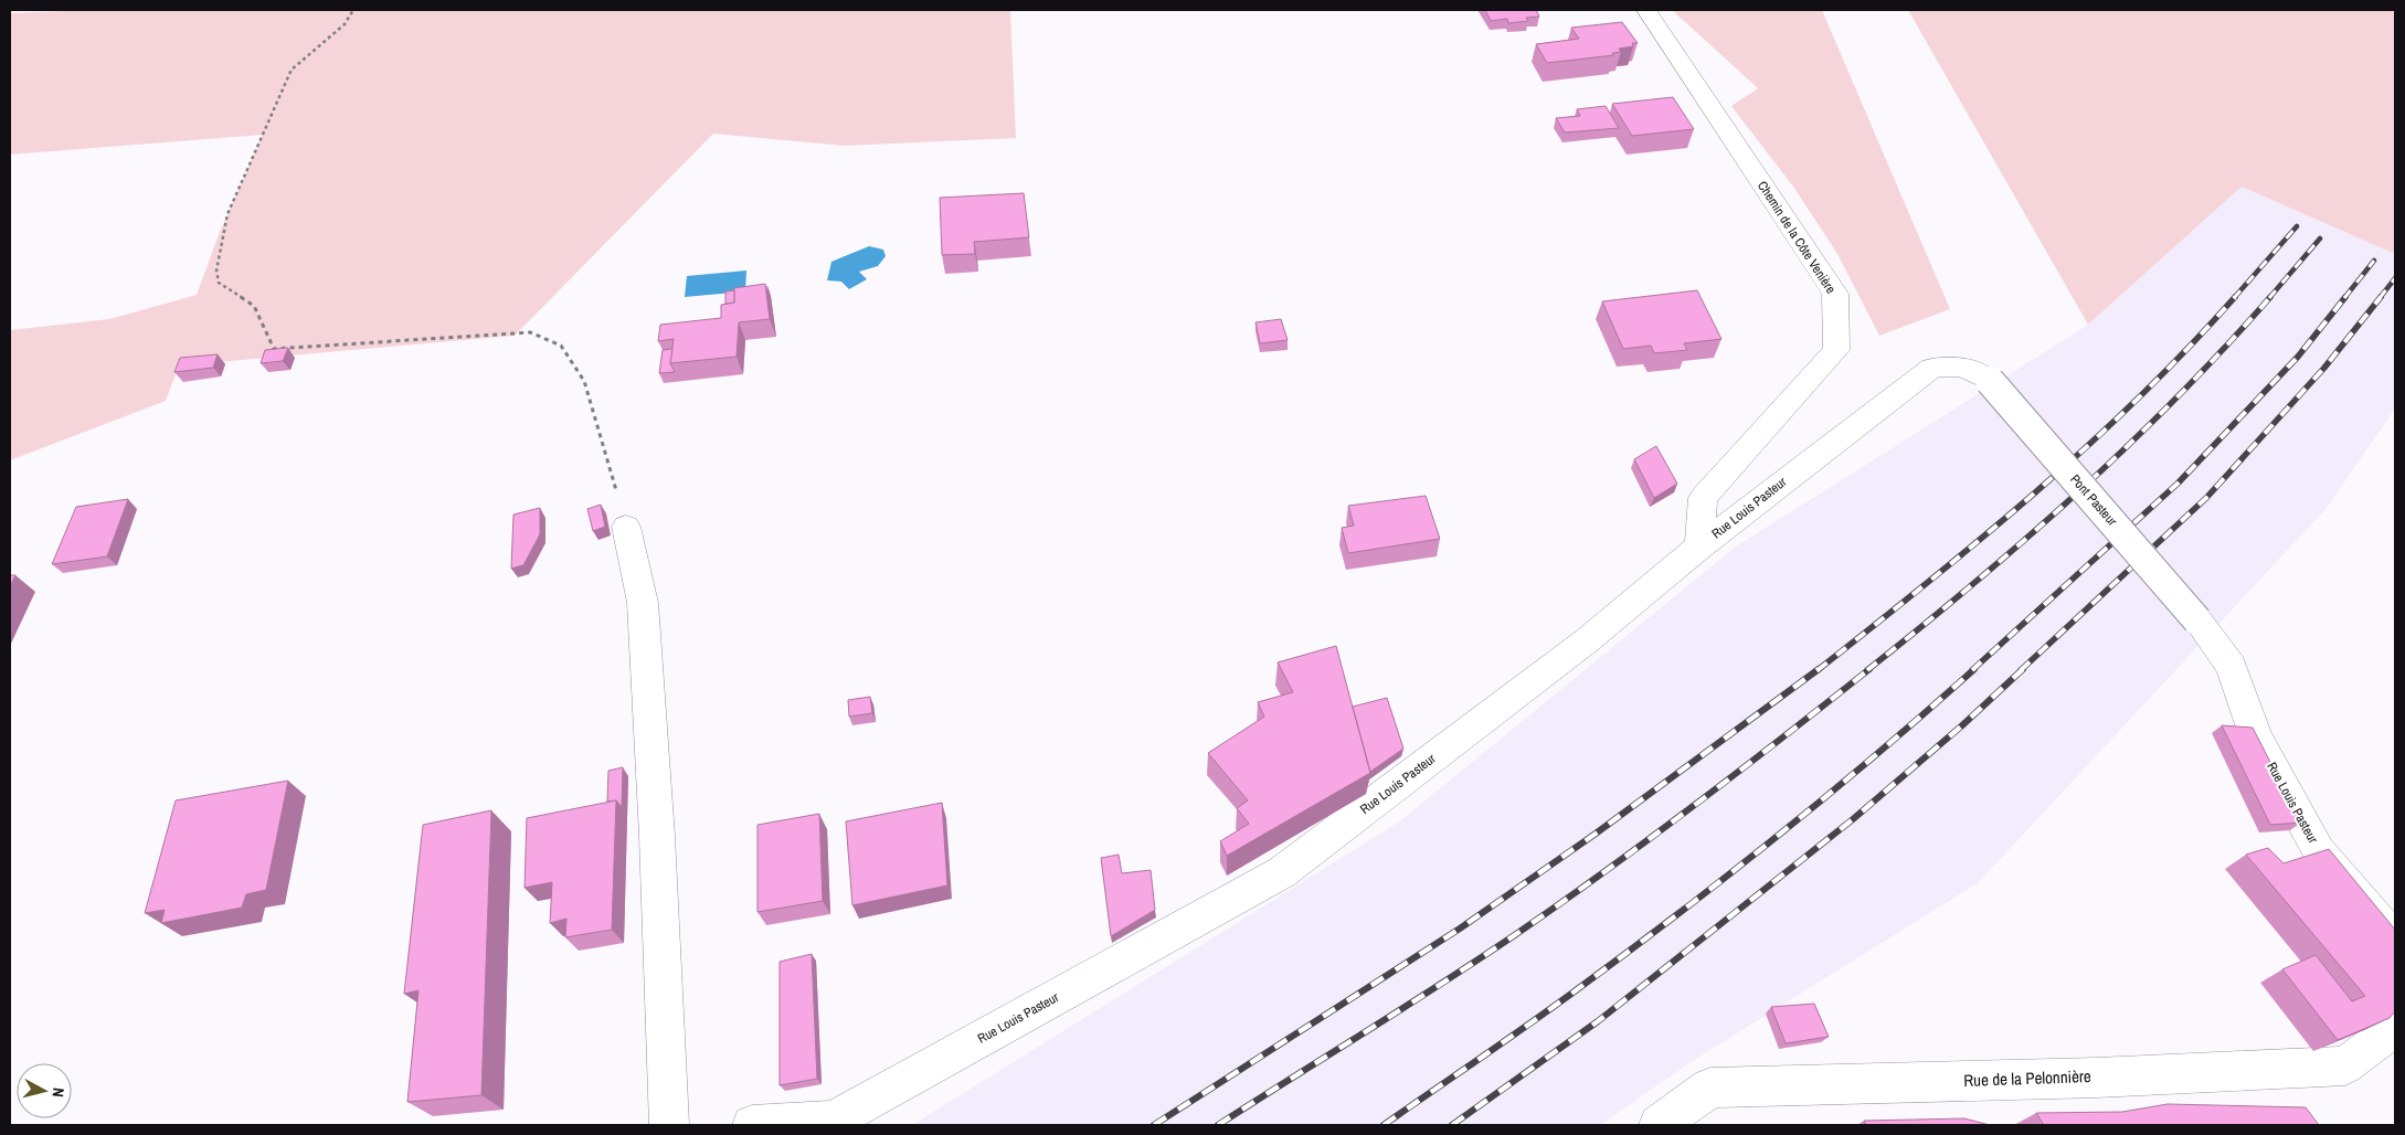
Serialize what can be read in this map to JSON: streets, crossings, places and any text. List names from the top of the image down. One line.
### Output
{"streets":{"street":["Chemin de la Côte Venière","Pont Pasteur","Rue Louis Pasteur","Rue de la Pelonnière"]},"crossings":[["Chemin de la Côte Venière","Rue Louis Pasteur"],["Pont Pasteur","Rue Louis Pasteur"]],"north":"right"}
